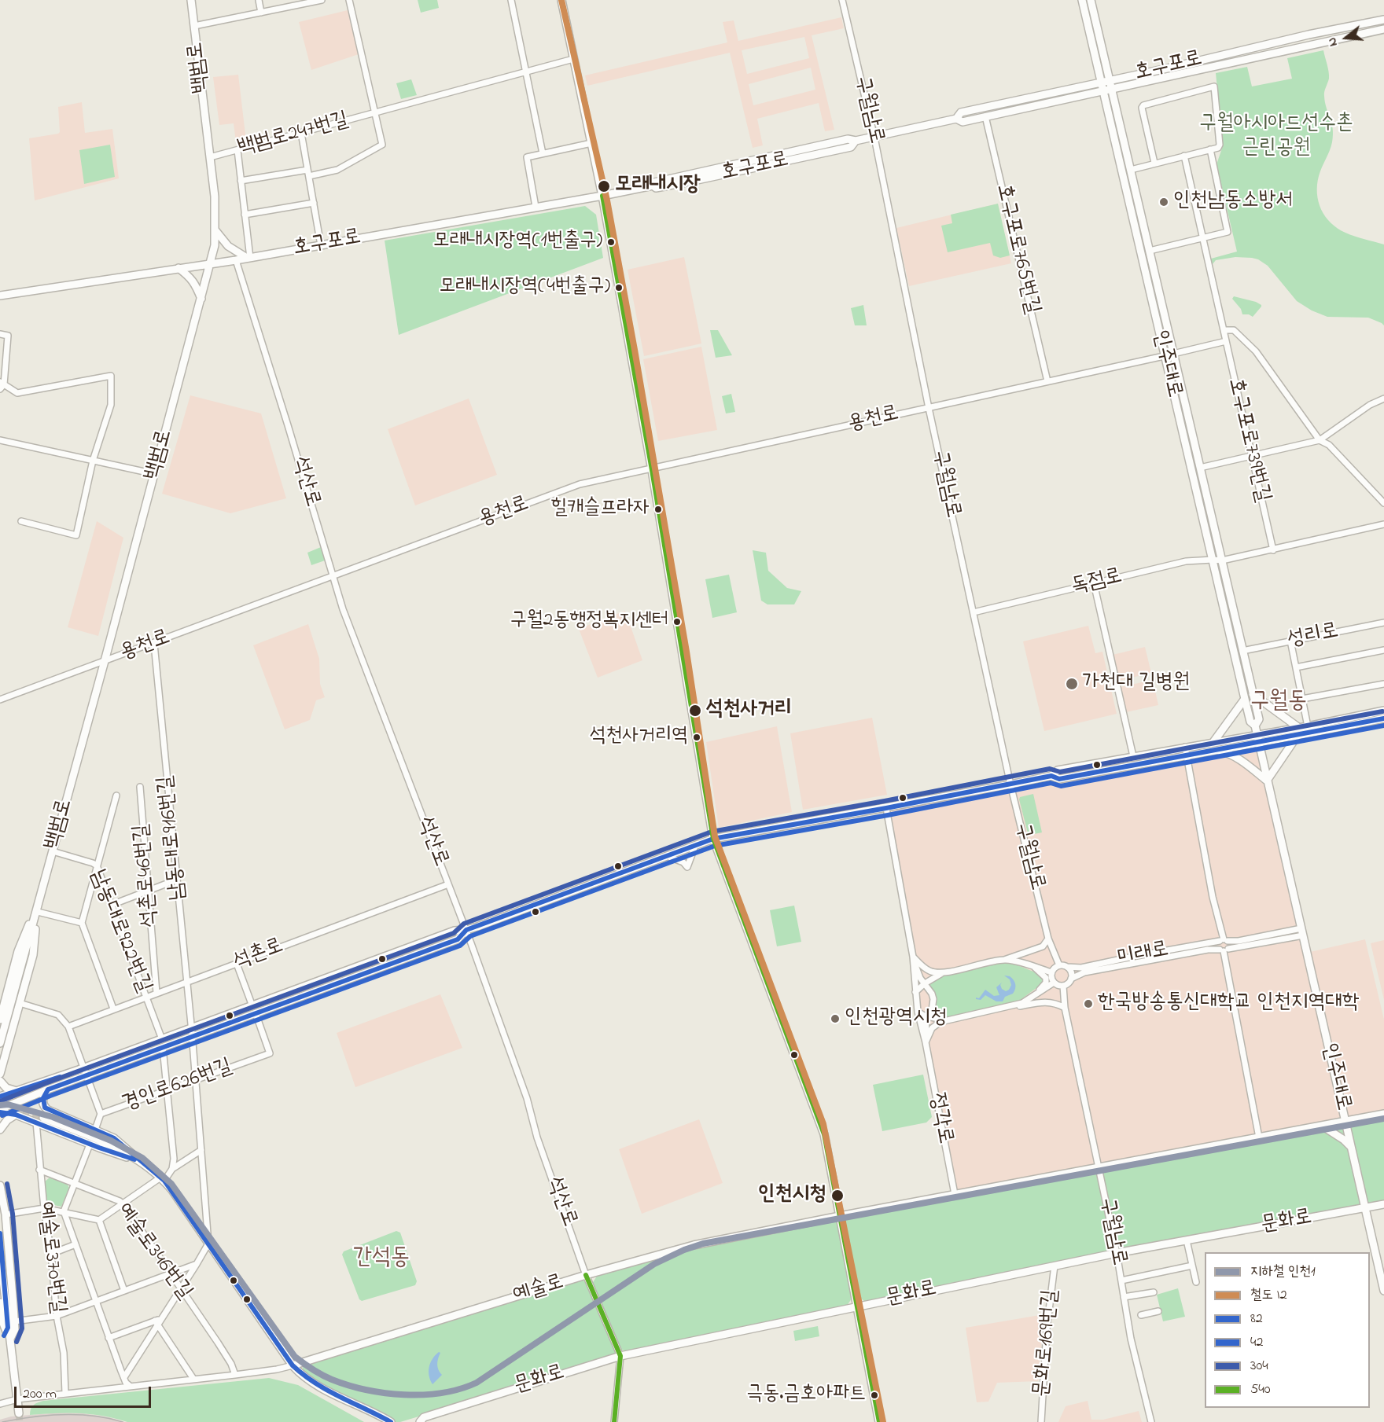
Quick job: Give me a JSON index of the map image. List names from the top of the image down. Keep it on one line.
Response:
{"streets":{"main road":["호구포로","백범로","인주대로","문화로","예술로"],"street":["구월남로","백범로247번길","호구포로765번길","용천로","호구포로739번길","석산로","독점로","성리로","남동대로916번길","석촌로46번길","남동대로922번길","석촌로","미래로","경인로626번길","정각로","예술로346번길","예술로370번길","문화로169번길"]},"crossings":[["호구포로","백범로"],["호구포로","구월남로"],["호구포로","호구포로765번길"],["호구포로","인주대로"],["호구포로","석산로"],["백범로","백범로247번길"],["백범로","용천로"],["백범로","남동대로922번길"],["구월남로","용천로"],["구월남로","독점로"],["구월남로","미래로"],["구월남로","문화로"],["구월남로","예술로"],["호구포로765번길","용천로"],["인주대로","용천로"],["인주대로","독점로"],["인주대로","성리로"],["인주대로","미래로"],["인주대로","문화로"],["인주대로","예술로"],["용천로","석산로"],["용천로","남동대로916번길"],["호구포로739번길","독점로"],["석산로","석촌로"],["석산로","문화로"],["석산로","예술로"],["남동대로916번길","석촌로"],["남동대로916번길","경인로626번길"],["석촌로46번길","석촌로"],["남동대로922번길","석촌로"],["정각로","예술로"],["문화로","문화로169번길"],["예술로346번길","예술로370번길"],["예술로346번길","예술로"],["예술로370번길","예술로"]],"districts":["구월동","간석동"],"parks":["구월아시아드선수촌 근린공원"],"places":["모래내시장","인천남동소방서","모래내시장역(1번출구)","모래내시장역(4번출구)","힐캐슬프라자","구월2동행정복지센터","가천대 길병원","석천사거리","석천사거리역","한국방송통신대학교 인천지역대학","인천광역시청","인천시청","극동.금호아파트"],"lines":["rail line I2","transit line 540","transit line 304","transit line 82","transit line 42","metro line 인천1"],"legend":["지하철 인천1","철도 I2","82","42","304","540"],"scale_bar":"200 m","north":"left"}
